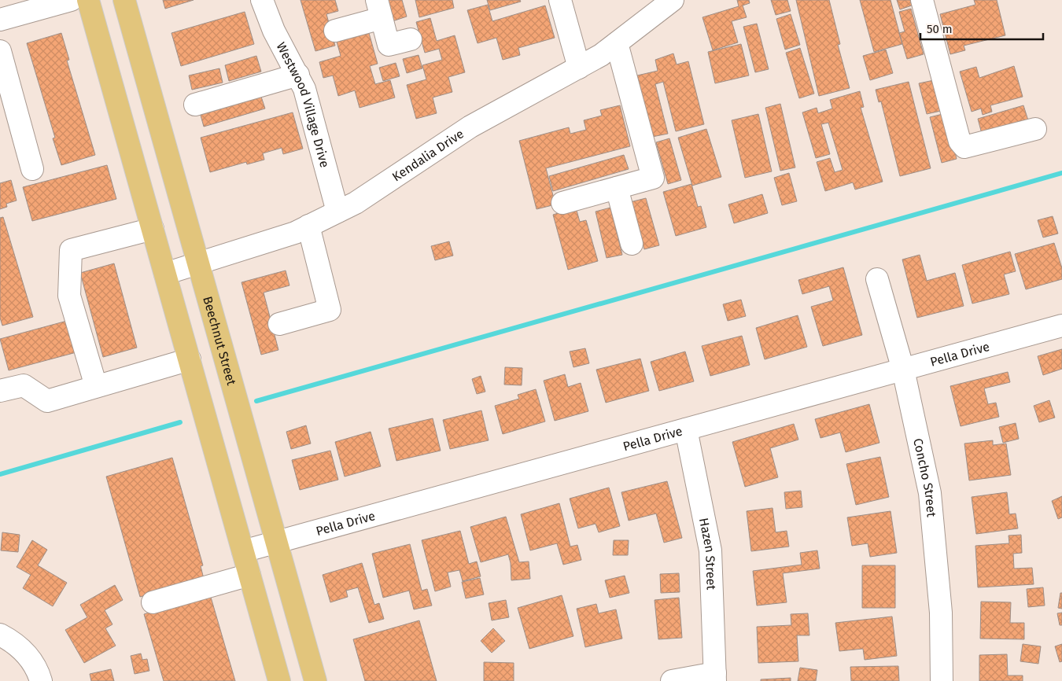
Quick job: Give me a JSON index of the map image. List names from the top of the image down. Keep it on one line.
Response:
{"streets":{"main road":["Beechnut Street"],"street":["Westwood Village Drive","Kendalia Drive","Pella Drive","Concho Street","Hazen Street"]},"crossings":[["Westwood Village Drive","Kendalia Drive"],["Kendalia Drive","Beechnut Street"],["Beechnut Street","Pella Drive"],["Pella Drive","Concho Street"],["Pella Drive","Hazen Street"]],"scale_bar":"50 m"}
